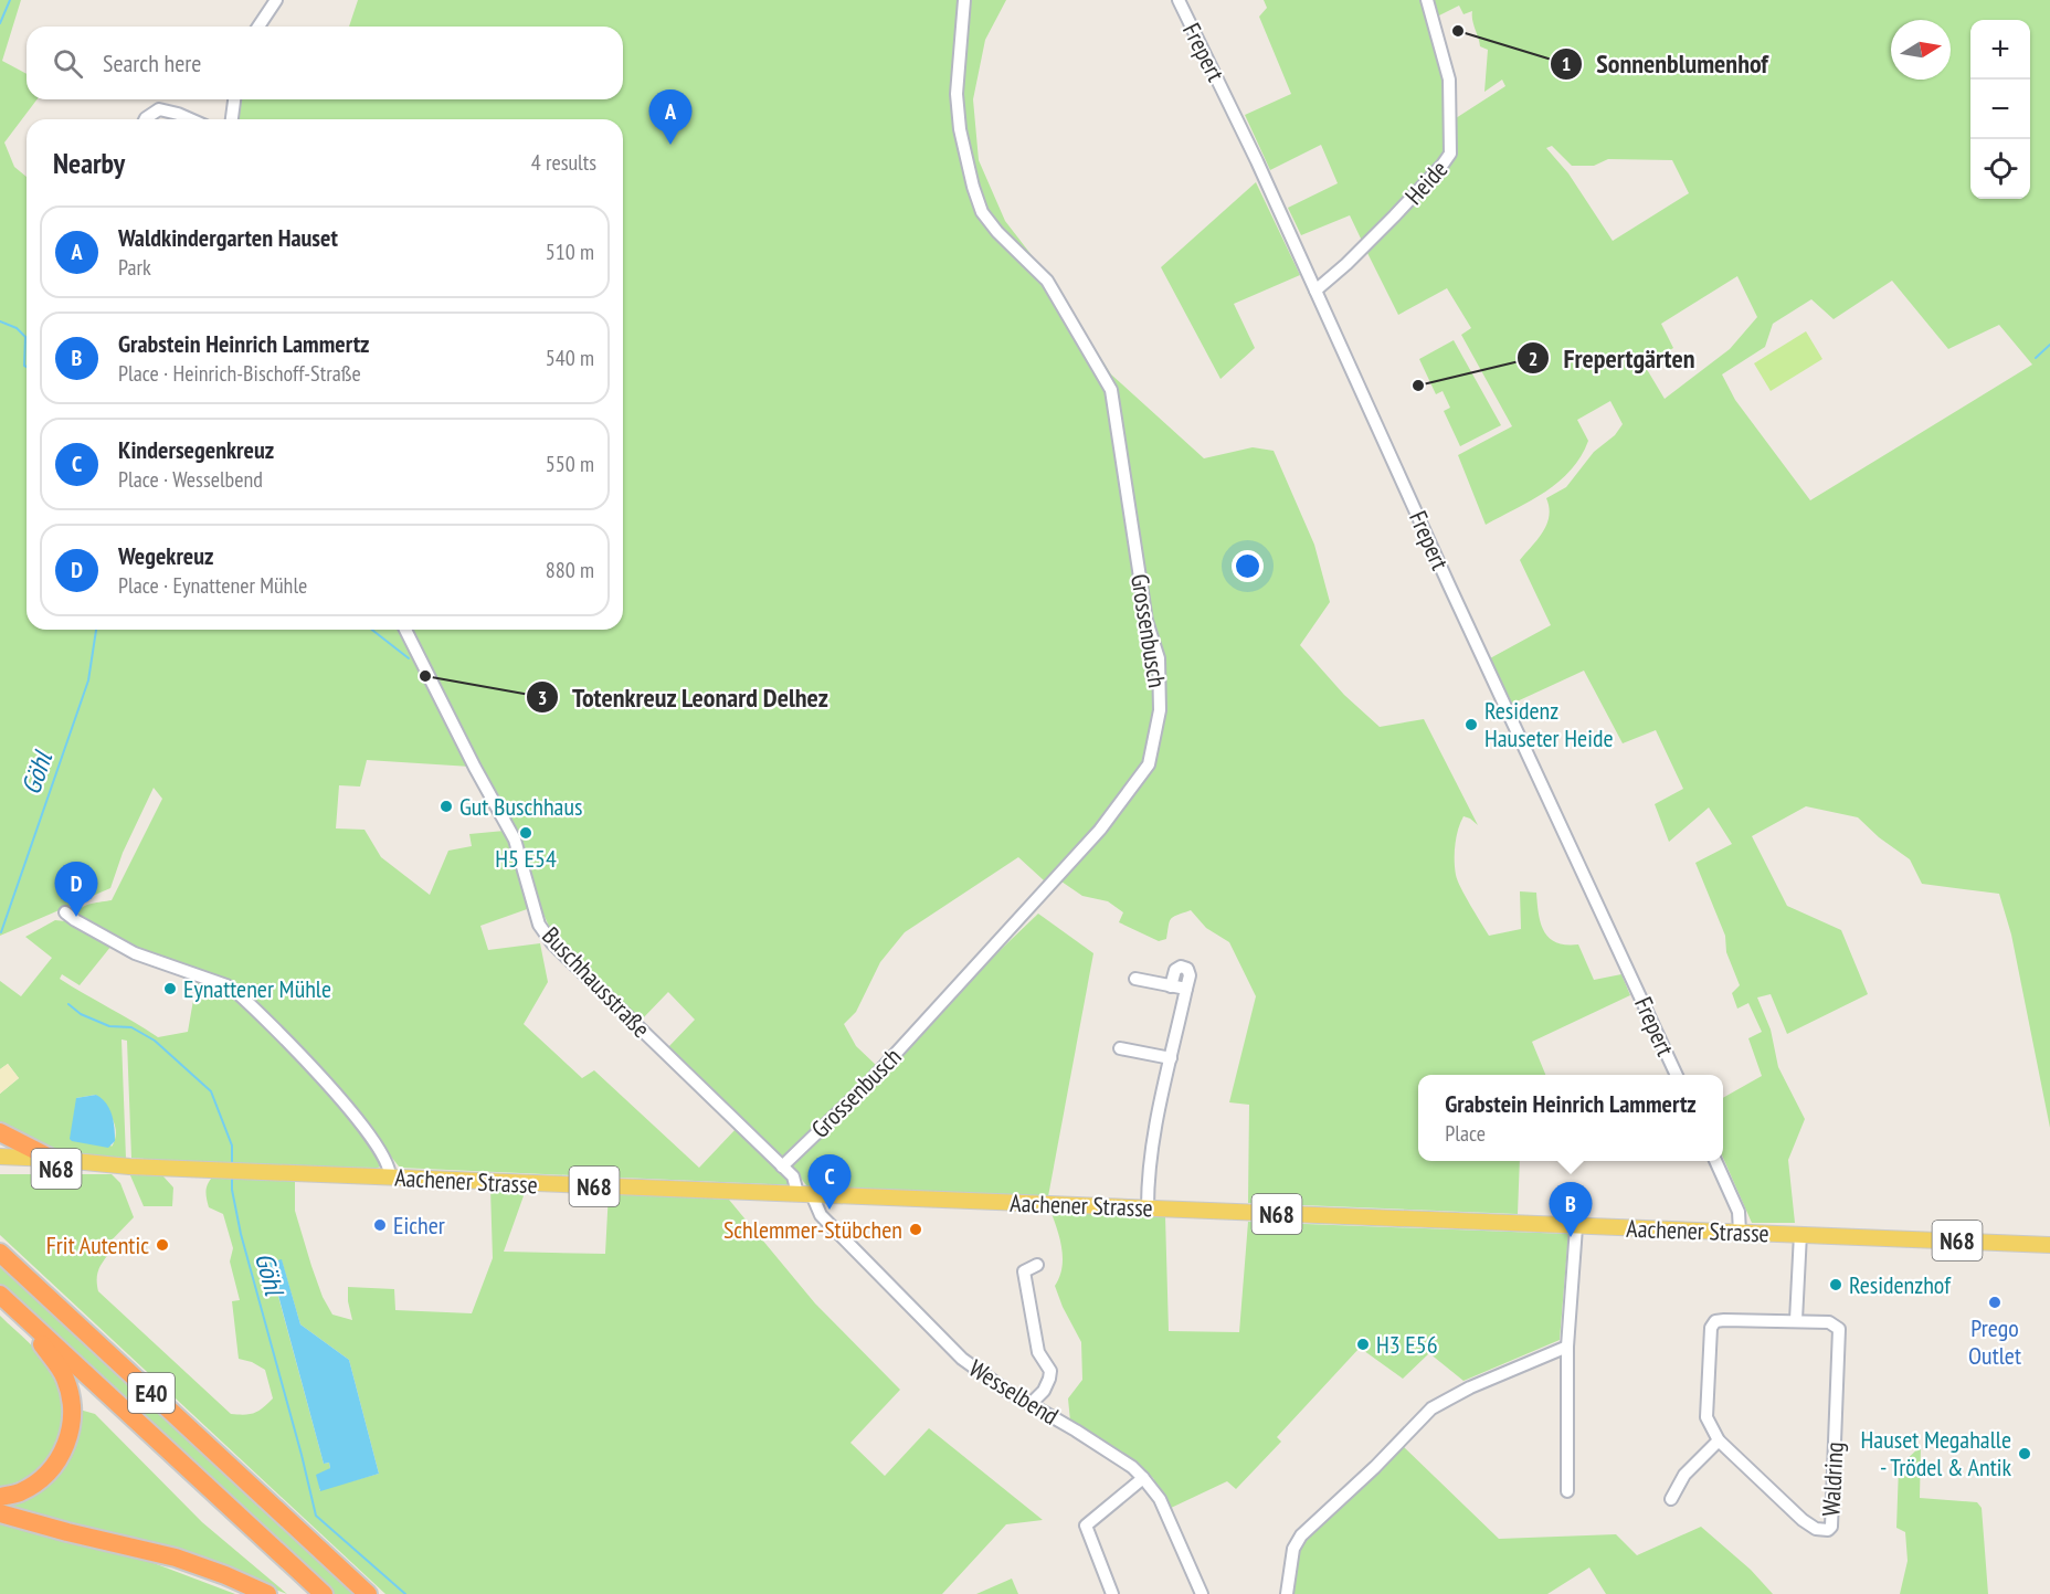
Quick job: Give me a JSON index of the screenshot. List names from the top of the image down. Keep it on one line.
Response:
{"streets":{"highway":["E40"],"main road":["N68","Aachener Strasse"],"street":["Frepert","Heide","Grossenbusch","Buschhausstraße","Wesselbend","Waldring"]},"crossings":[["Frepert","Heide"],["Grossenbusch","Buschhausstraße"],["Buschhausstraße","Aachener Strasse"],["Aachener Strasse","Wesselbend"]],"water":["Göhl"],"places":["Sonnenblumenhof","Frepertgärten","Totenkreuz Leonard Delhez","Residenz Hauseter Heide","Gut Buschhaus","H5 E54","Eynattener Mühle","Eicher","Schlemmer-Stübchen","Frit Autentic","Residenzhof","Prego Outlet","H3 E56","Hauset Megahalle - Trödel & Antik"],"north":"right","page":{"map_buttons":["+","−"],"search":"Search here","pins":["A","D","C","B"],"heading":["Nearby","4 results"],"list":[{"mark":"A","name":"Waldkindergarten Hauset","note":"Park","value":"510 m"},{"mark":"B","name":"Grabstein Heinrich Lammertz","note":"Place · Heinrich-Bischoff-Straße","value":"540 m"},{"mark":"C","name":"Kindersegenkreuz","note":"Place · Wesselbend","value":"550 m"},{"mark":"D","name":"Wegekreuz","note":"Place · Eynattener Mühle","value":"880 m"}],"popup":["Grabstein Heinrich Lammertz","Place"]}}
